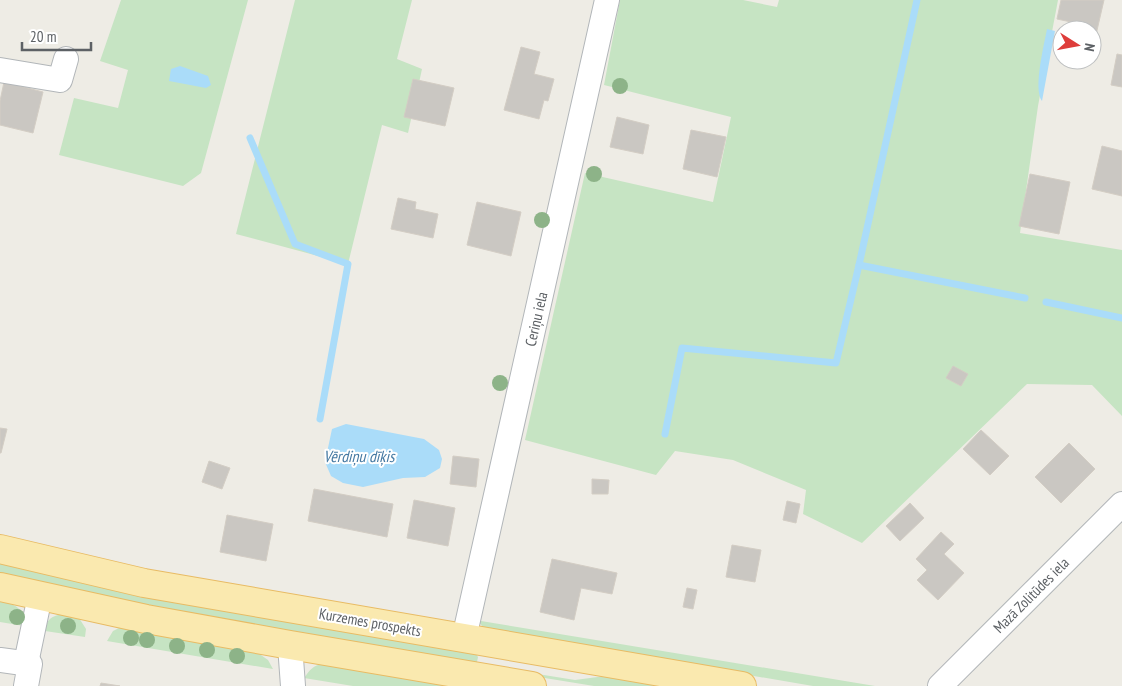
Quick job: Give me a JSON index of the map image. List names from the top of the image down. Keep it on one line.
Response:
{"streets":{"main road":["Kurzemes prospekts"],"street":["Ceriņu iela","Mazā Zolitūdes iela"]},"crossings":[["Ceriņu iela","Kurzemes prospekts"]],"water":["Vērdiņu dīķis"],"scale_bar":"20 m","north":"right"}
